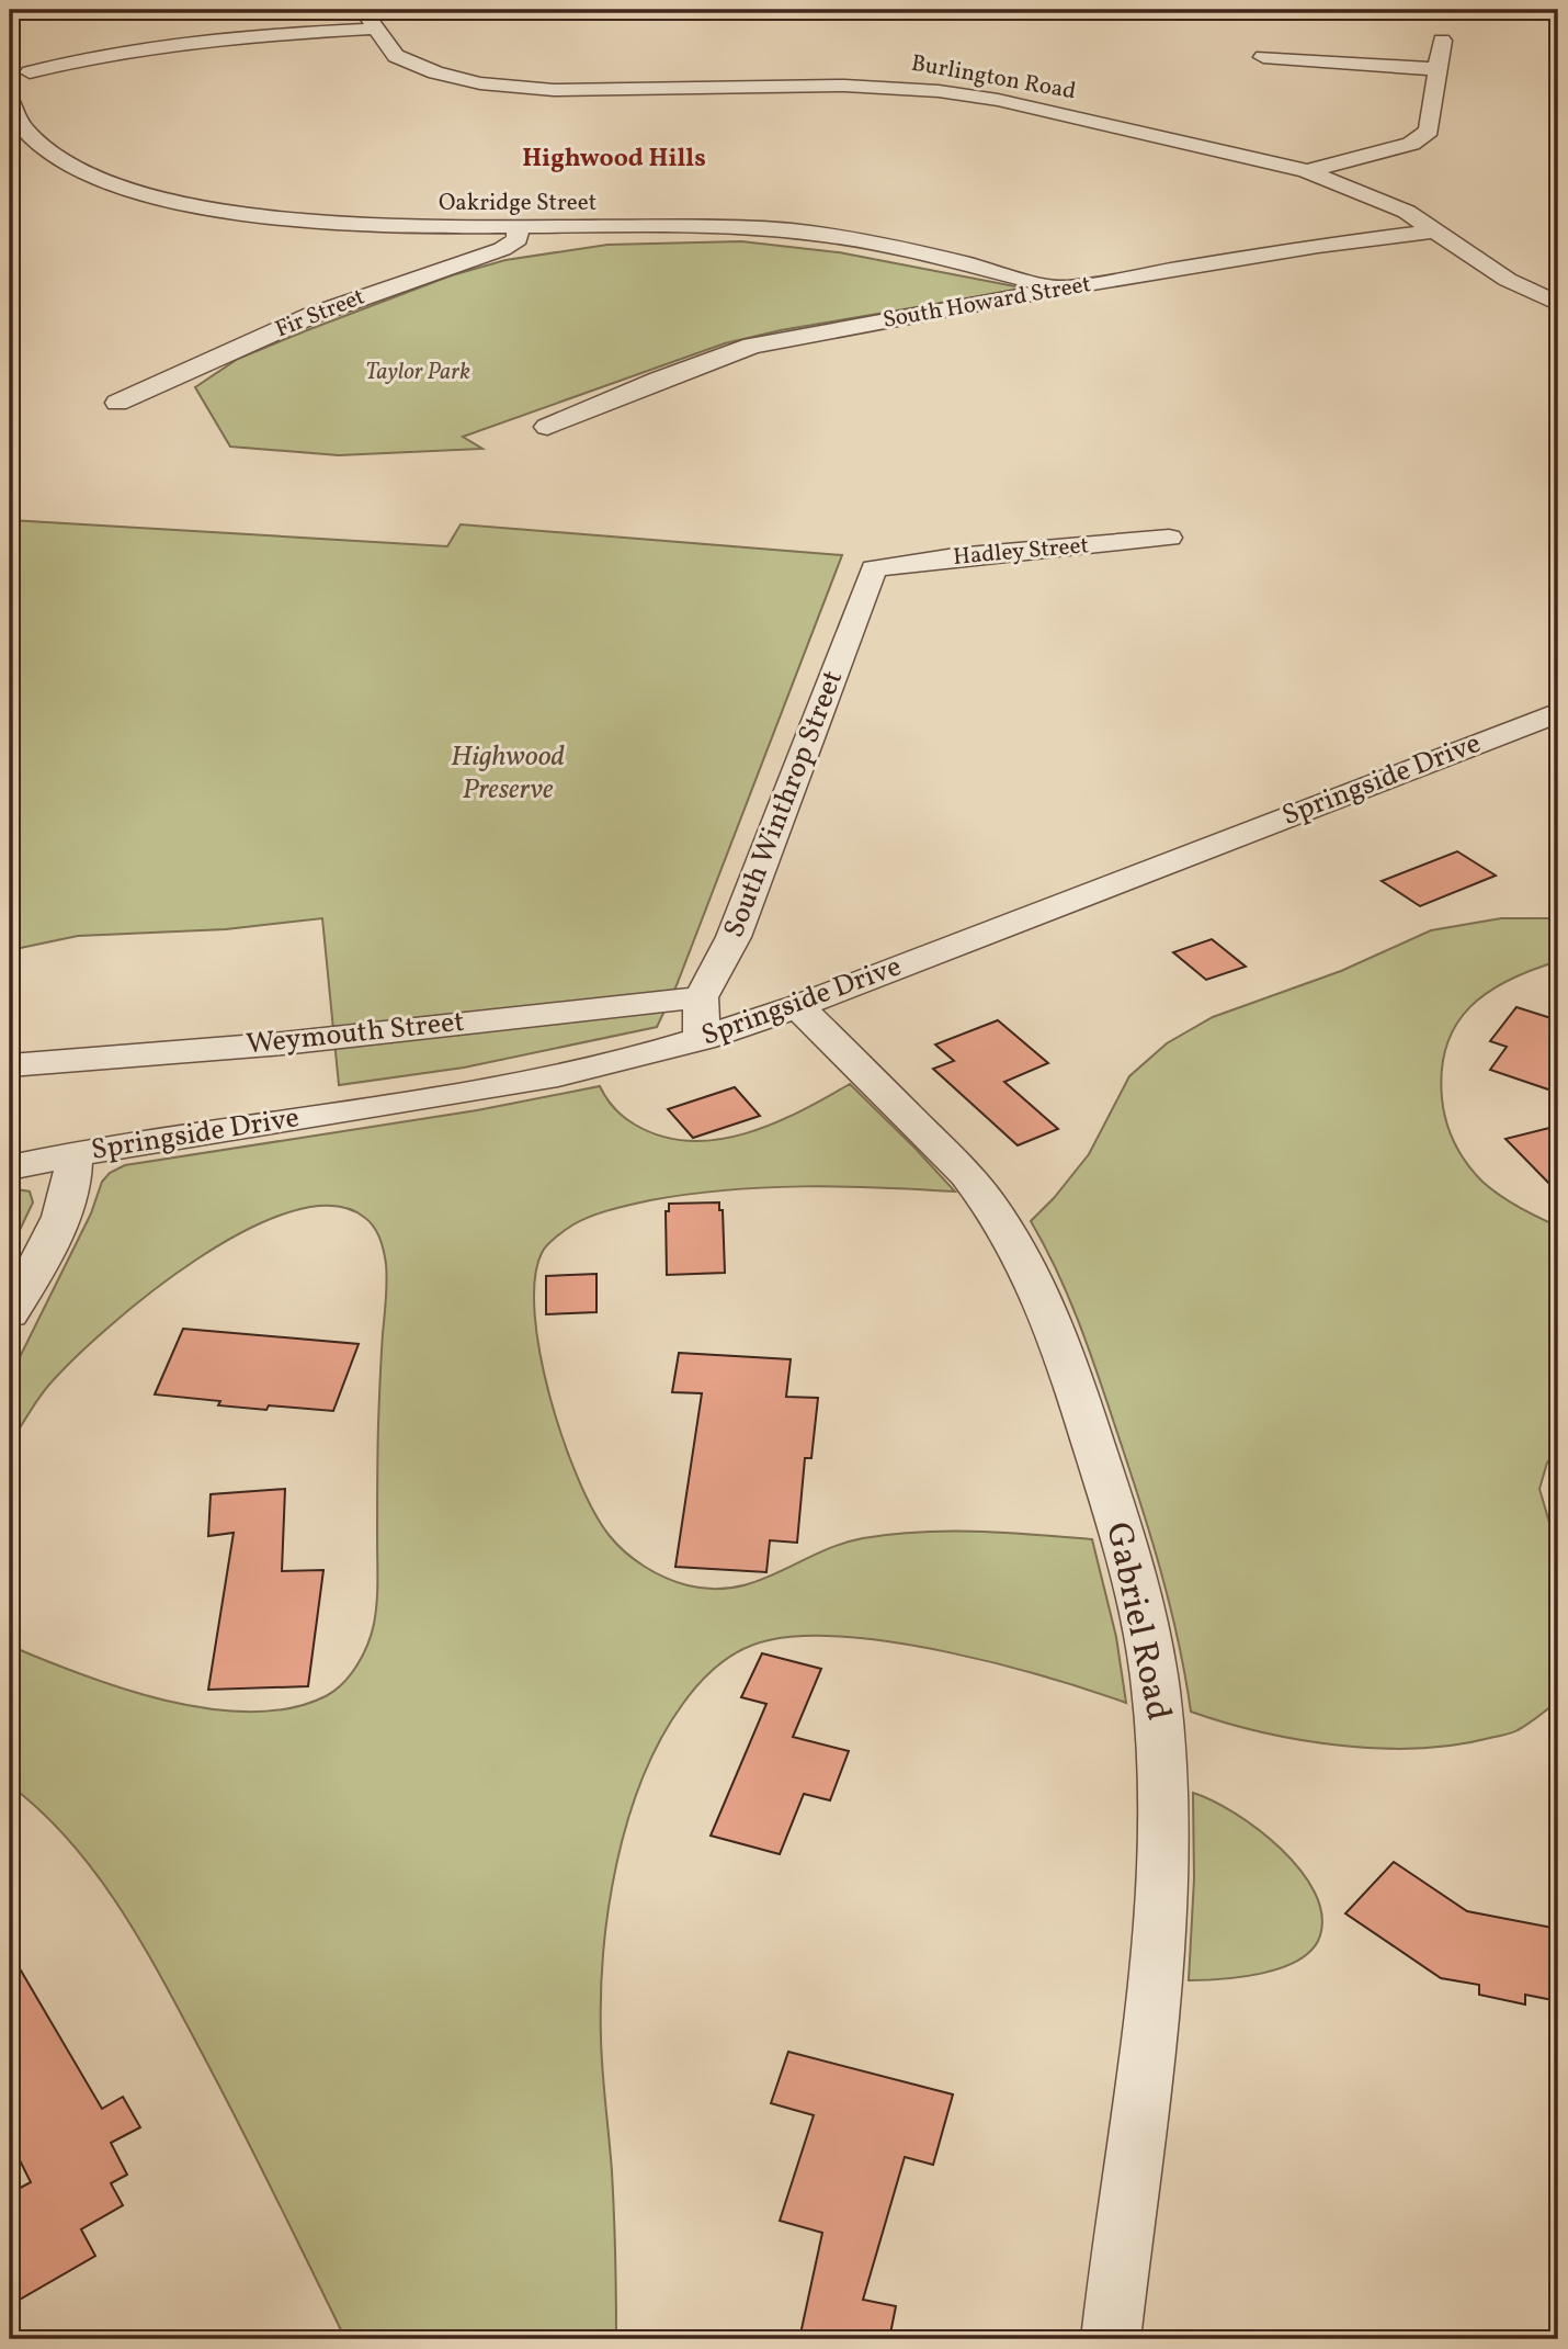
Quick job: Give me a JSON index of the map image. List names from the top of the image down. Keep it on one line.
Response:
{"streets":{"street":["Burlington Road","Oakridge Street","South Howard Street","Fir Street","Hadley Street","Springside Drive","South Winthrop Street","Weymouth Street","Gabriel Road"]},"crossings":[["Burlington Road","South Howard Street"],["Oakridge Street","South Howard Street"],["Oakridge Street","Fir Street"],["Hadley Street","South Winthrop Street"],["Springside Drive","South Winthrop Street"],["Springside Drive","Gabriel Road"],["South Winthrop Street","Weymouth Street"]],"districts":["Highwood Hills"],"parks":["Taylor Park","Highwood Preserve"]}
